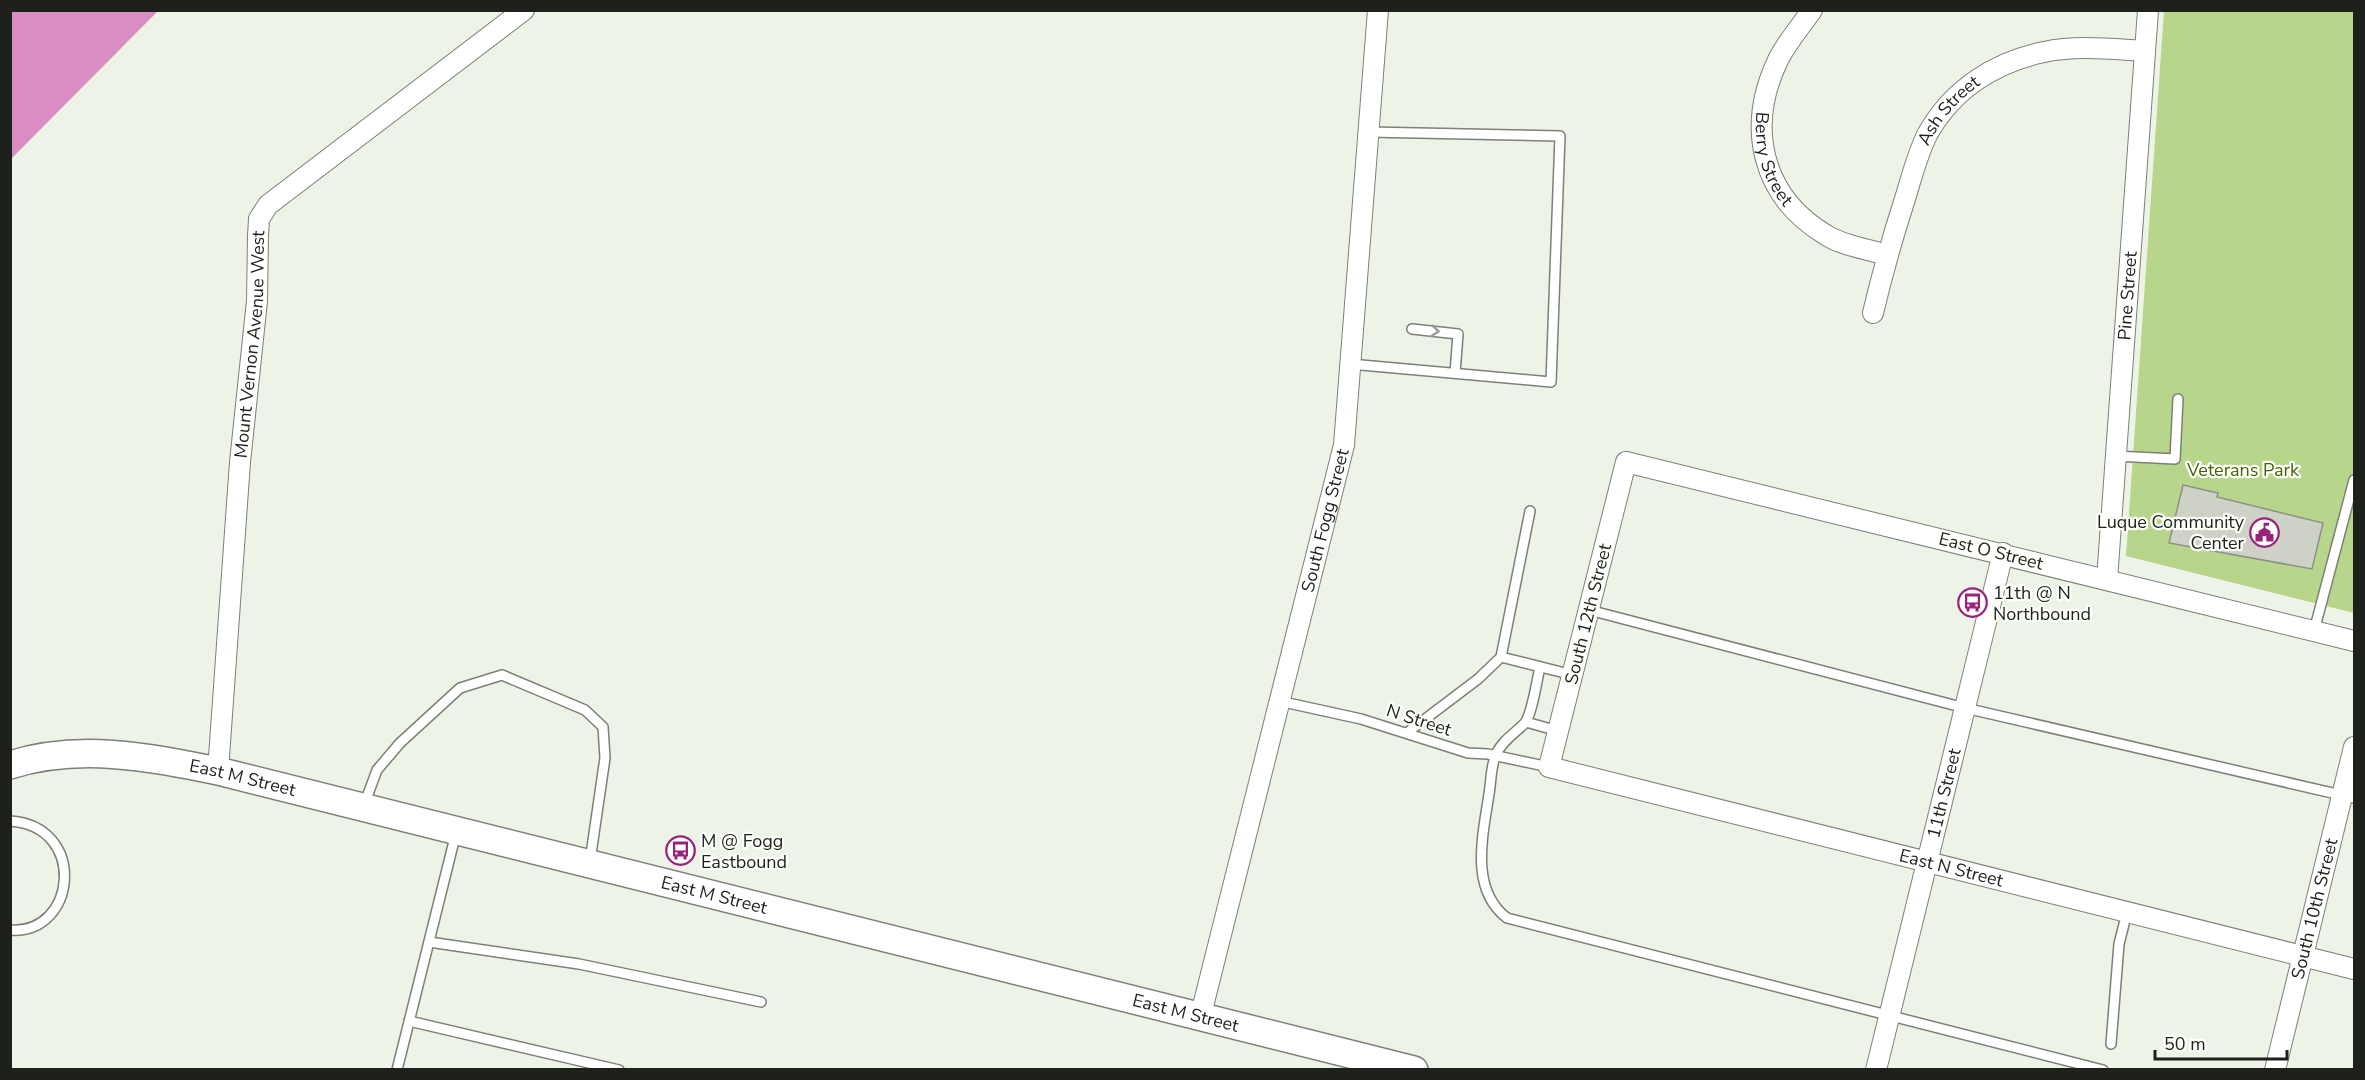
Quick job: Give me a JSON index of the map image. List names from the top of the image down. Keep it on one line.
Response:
{"streets":{"street":["Ash Street","Berry Street","Pine Street","Mount Vernon Avenue West","South Fogg Street","East O Street","South 12th Street","East M Street","11th Street","East N Street","South 10th Street"],"lane":["N Street"]},"crossings":[["Ash Street","Berry Street"],["Ash Street","Pine Street"],["Pine Street","East O Street"],["Mount Vernon Avenue West","East M Street"],["South Fogg Street","N Street"],["South Fogg Street","East M Street"],["East O Street","South 12th Street"],["East O Street","11th Street"],["South 12th Street","N Street"],["South 12th Street","East N Street"],["N Street","East N Street"],["11th Street","East N Street"],["East N Street","South 10th Street"]],"parks":["Veterans Park"],"places":{"public building":["Luque Community Center"],"bus stop":["11th @ N Northbound","M @ Fogg Eastbound"]},"scale_bar":"50 m"}
